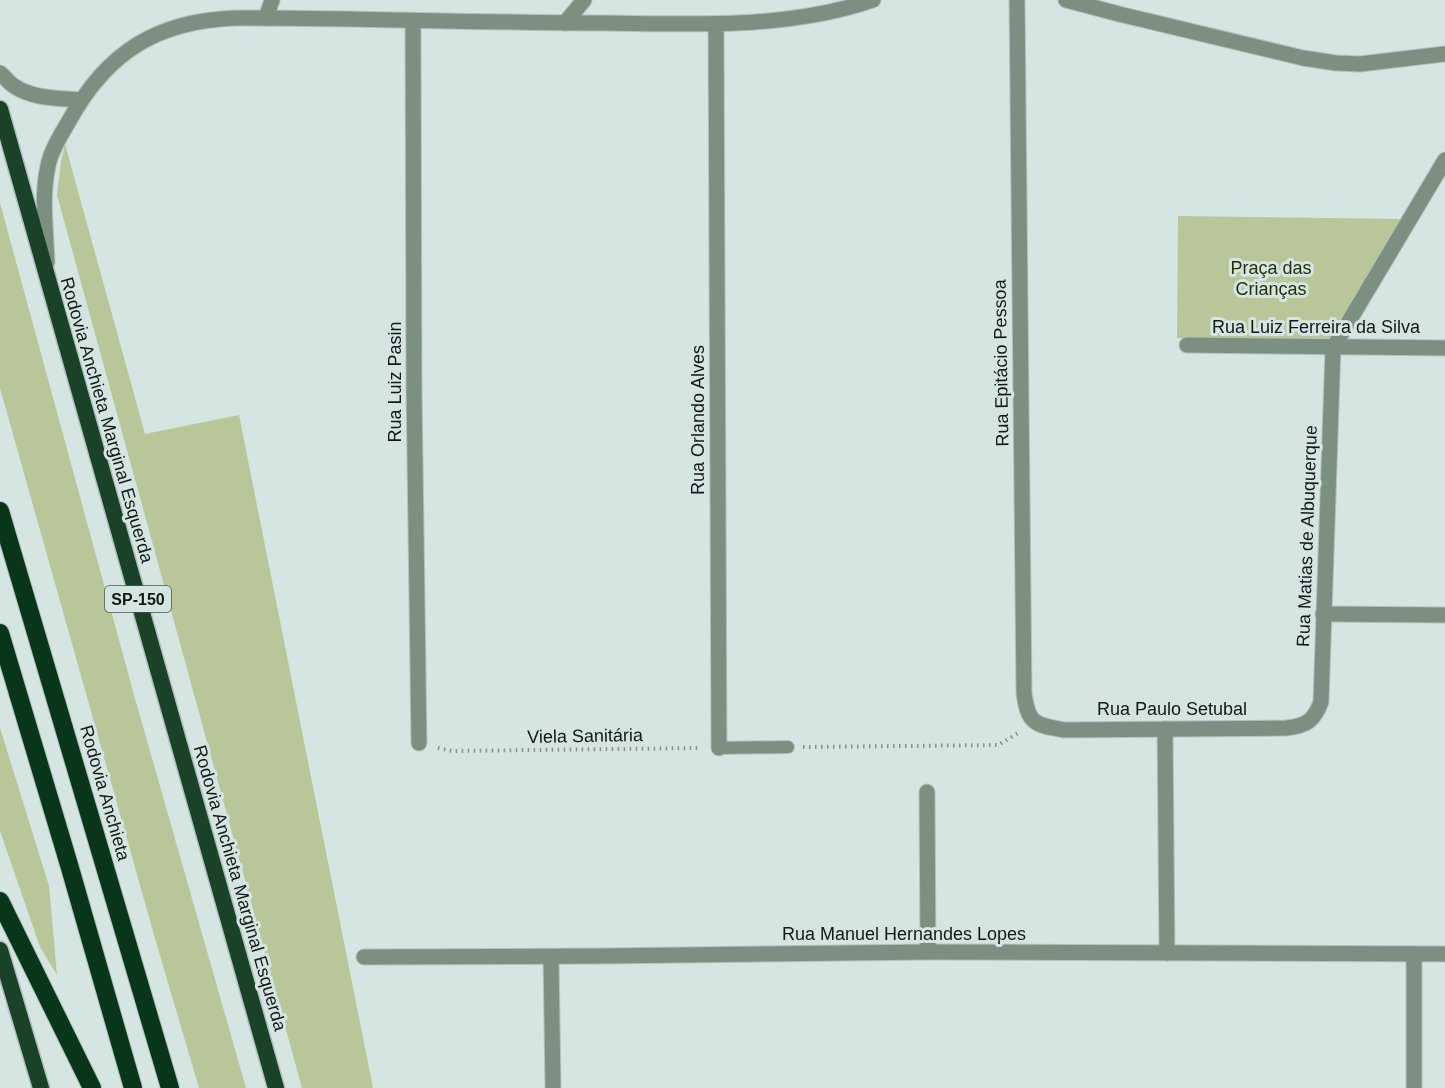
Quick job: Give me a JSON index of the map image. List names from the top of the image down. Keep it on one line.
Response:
{"streets":{"highway":["Rodovia Anchieta Marginal Esquerda","SP-150","Rodovia Anchieta"],"street":["Rua Luiz Ferreira da Silva","Rua Epitácio Pessoa","Rua Luiz Pasin","Rua Orlando Alves","Rua Matias de Albuquerque","Rua Paulo Setubal","Rua Manuel Hernandes Lopes"],"path":["Viela Sanitária"]},"crossings":[["Rua Luiz Ferreira da Silva","Rua Matias de Albuquerque"],["Rua Epitácio Pessoa","Rua Paulo Setubal"],["Rua Orlando Alves","Viela Sanitária"],["Rua Matias de Albuquerque","Rua Paulo Setubal"]],"parks":["Praça das Crianças"]}
